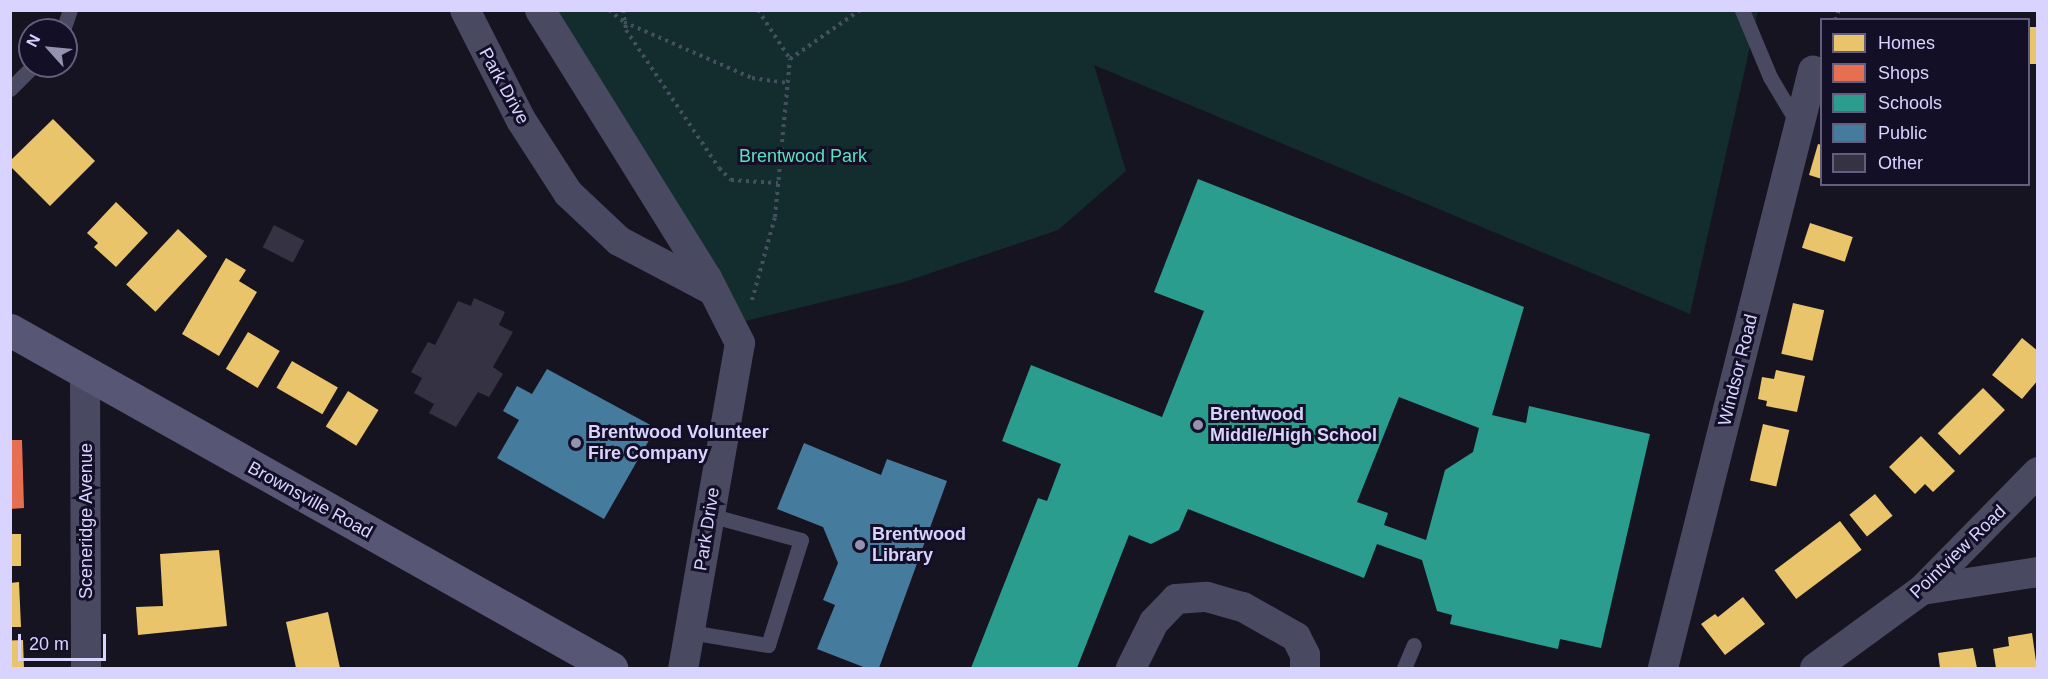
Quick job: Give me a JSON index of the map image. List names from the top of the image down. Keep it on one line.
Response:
{"streets":{"main road":["Brownsville Road"],"street":["Park Drive","Windsor Road","Sceneridge Avenue","Pointview Road"]},"crossings":[["Brownsville Road","Sceneridge Avenue"]],"parks":["Brentwood Park"],"places":["Brentwood Middle/High School","Brentwood Volunteer Fire Company","Brentwood Library"],"legend":["Homes","Shops","Schools","Public","Other"],"scale_bar":"20 m","north":"top left"}
